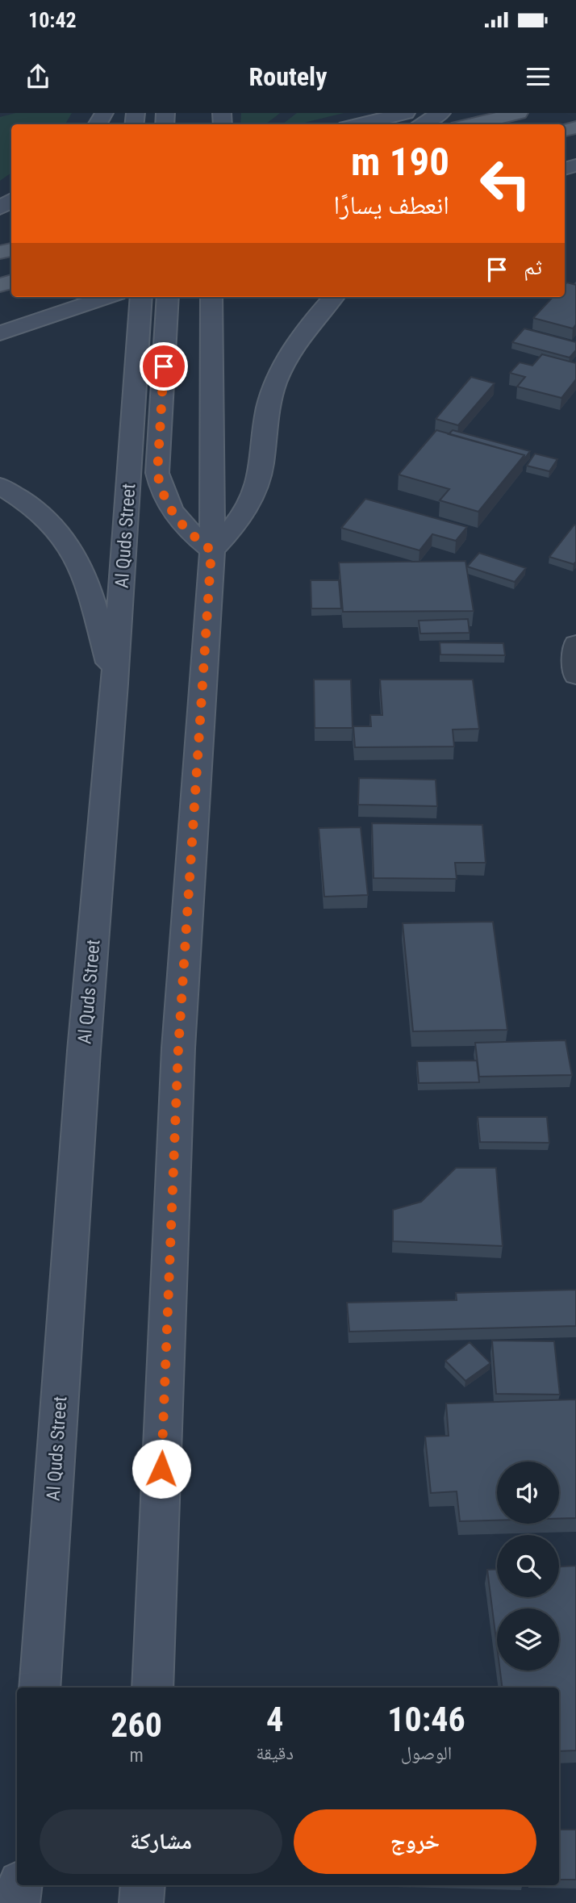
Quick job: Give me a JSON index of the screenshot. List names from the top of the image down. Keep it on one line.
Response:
{"streets":{"main road":["Al Quds Street"]},"page":{"status":"10:42","header":"Routely","turn":["190 m","انعطف يسارًا"],"then":"ثم","eta":["10:46","الوصول","4","دقيقة","260","m"],"buttons":["خروج","مشاركة"]}}
